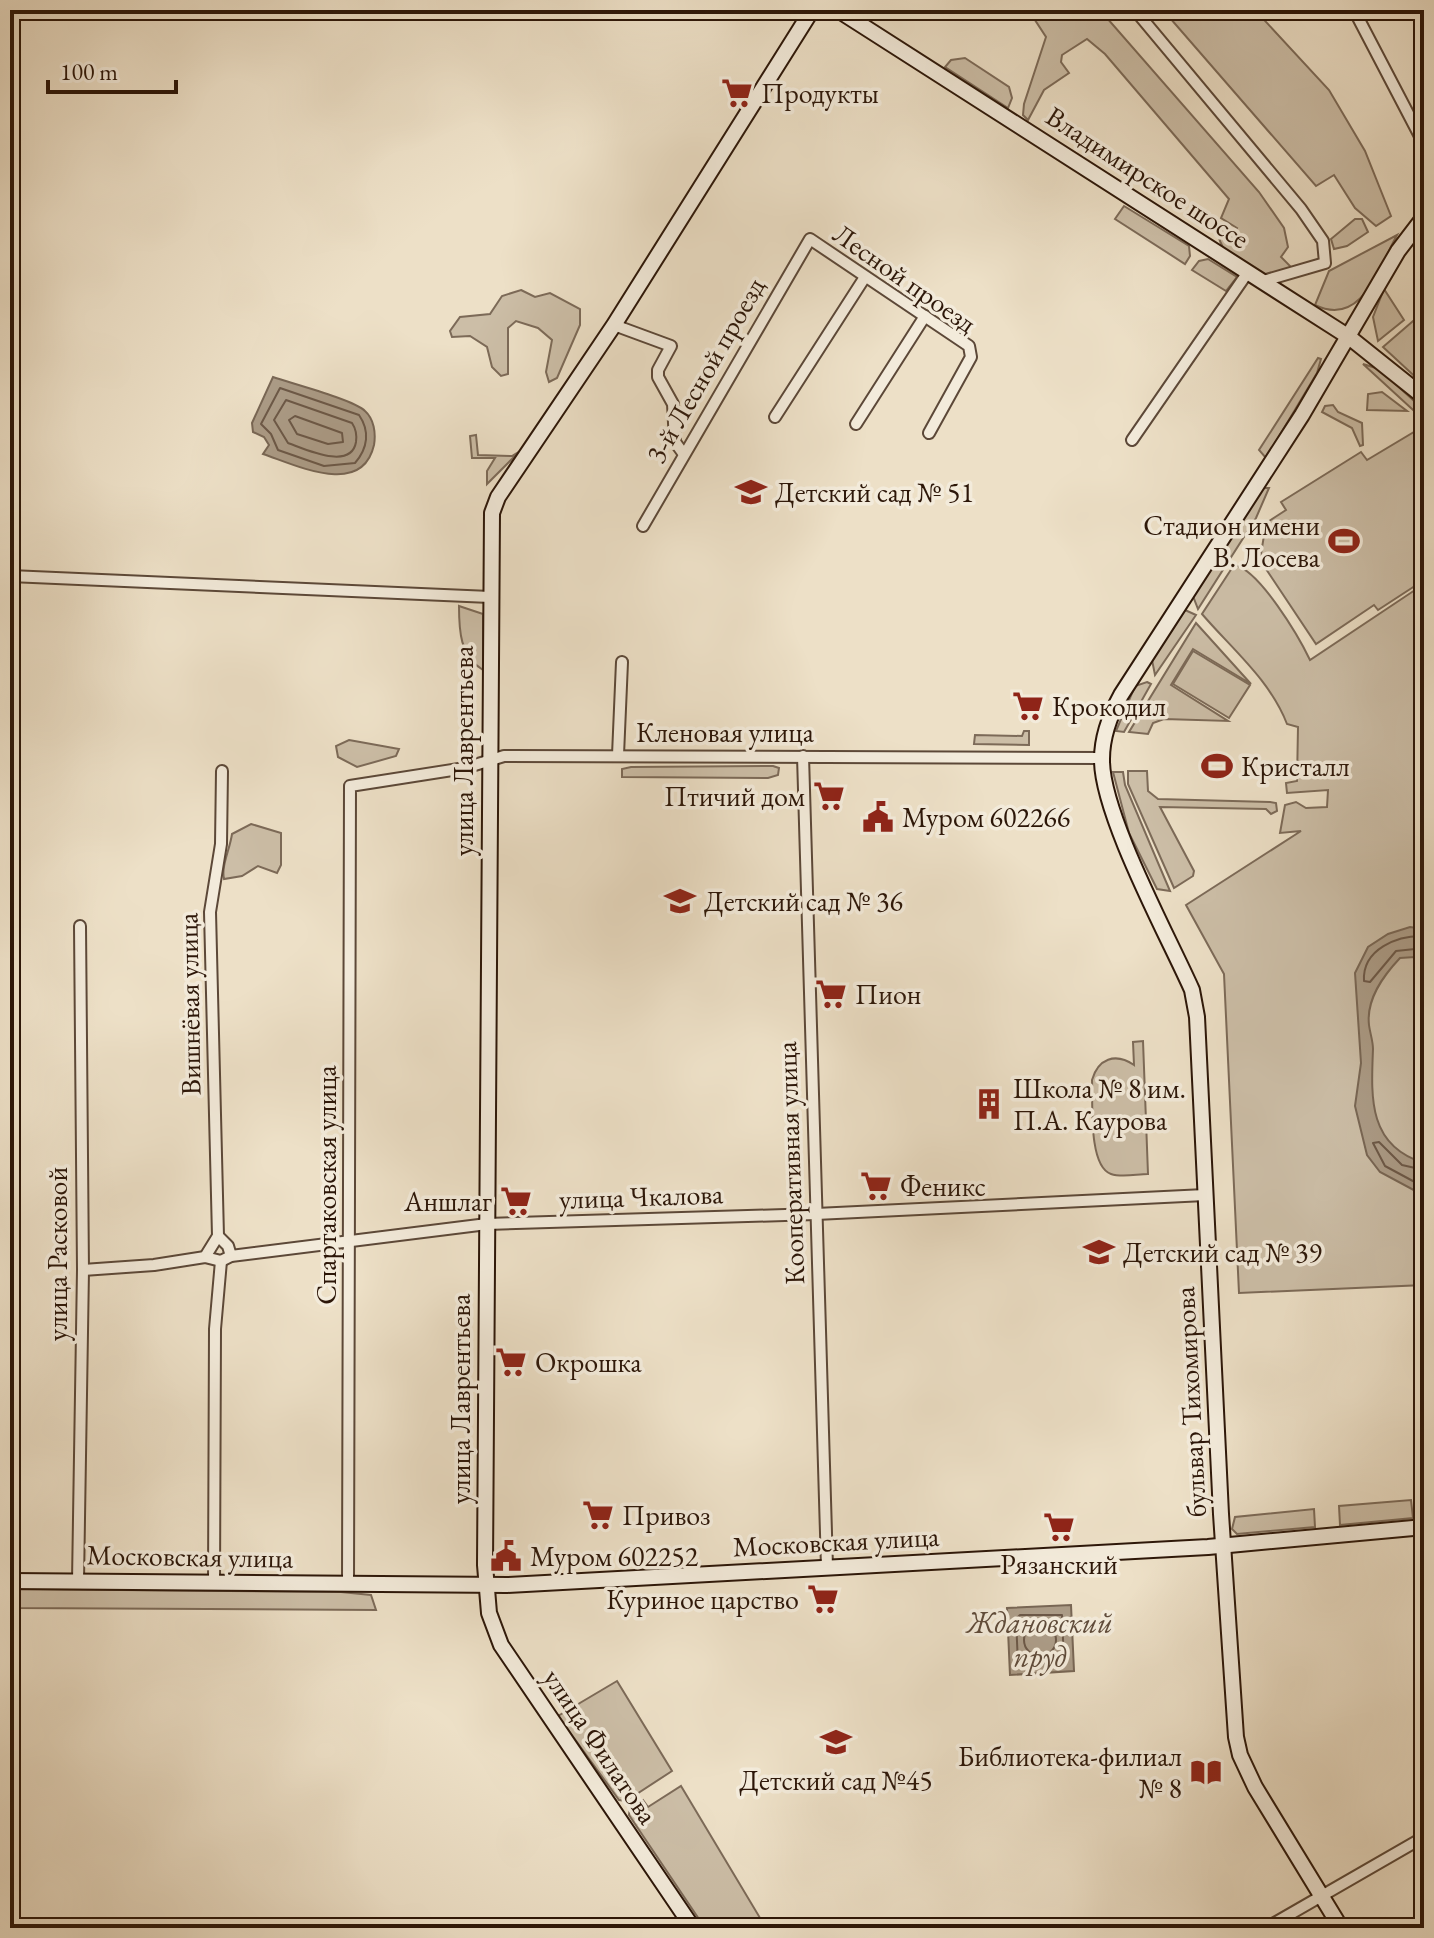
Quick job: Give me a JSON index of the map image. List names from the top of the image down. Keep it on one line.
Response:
{"streets":{"street":["Владимирское шоссе","Лесной проезд","3-й Лесной проезд","Кленовая улица","улица Лаврентьева","Вишнёвая улица","Кооперативная улица","Спартаковская улица","улица Чкалова","улица Расковой","бульвар Тихомирова","Московская улица","улица Филатова"]},"crossings":[["Владимирское шоссе","бульвар Тихомирова"],["Лесной проезд","3-й Лесной проезд"],["Кленовая улица","улица Лаврентьева"],["Кленовая улица","Кооперативная улица"],["Кленовая улица","Спартаковская улица"],["Кленовая улица","бульвар Тихомирова"],["улица Лаврентьева","улица Чкалова"],["улица Лаврентьева","Московская улица"],["улица Лаврентьева","улица Филатова"],["Кооперативная улица","улица Чкалова"],["Кооперативная улица","Московская улица"],["Спартаковская улица","улица Чкалова"],["Спартаковская улица","Московская улица"],["улица Чкалова","улица Расковой"],["улица Чкалова","бульвар Тихомирова"],["улица Расковой","Московская улица"],["бульвар Тихомирова","Московская улица"],["Московская улица","улица Филатова"]],"water":["Ждановский пруд"],"places":{"supermarket":["Продукты","Крокодил","Птичий дом","Пион","Феникс","Аншлаг","Окрошка","Привоз","Рязанский","Куриное царство"],"school or university":["Детский сад № 51","Детский сад № 36","Детский сад № 39","Детский сад №45"],"sports":["Стадион имени В. Лосева","Кристалл"],"public building":["Муром 602266","Муром 602252"],"building":["Школа № 8 им. П.А. Каурова"],"library":["Библиотека-филиал № 8"]},"scale_bar":"100 m"}
